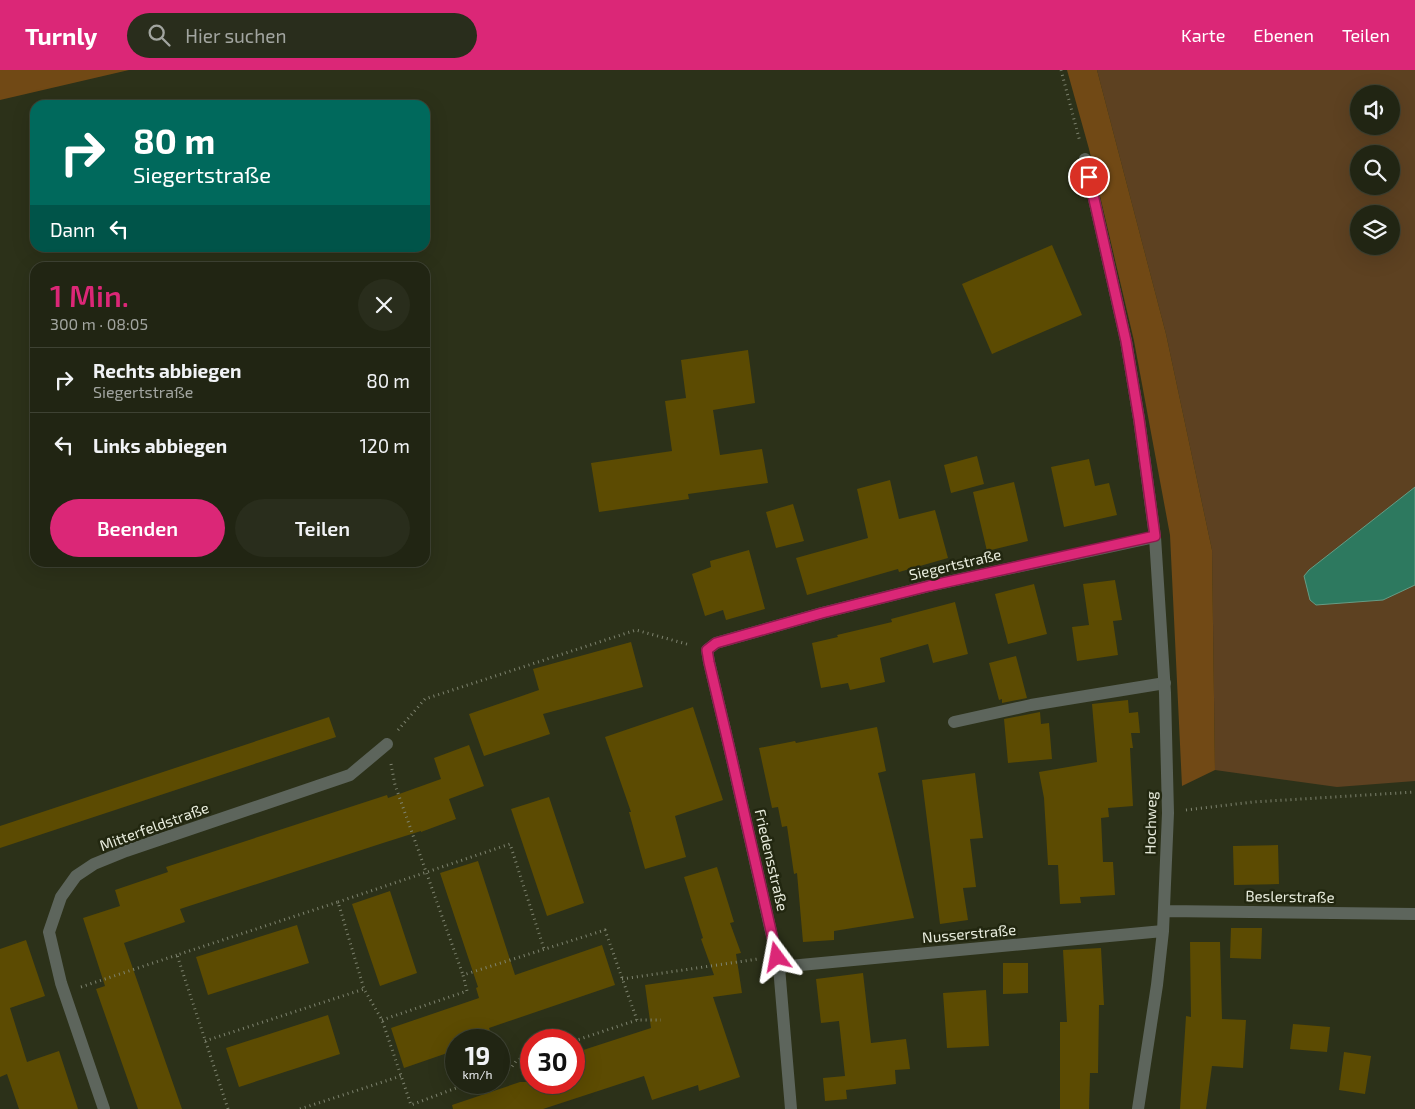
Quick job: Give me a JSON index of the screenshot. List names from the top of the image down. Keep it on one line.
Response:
{"streets":{"street":["Siegertstraße","Hochweg","Mitterfeldstraße","Friedensstraße","Beslerstraße","Nusserstraße"]},"crossings":[["Siegertstraße","Hochweg"],["Siegertstraße","Friedensstraße"],["Hochweg","Beslerstraße"],["Hochweg","Nusserstraße"],["Friedensstraße","Nusserstraße"]],"page":{"header":"Turnly","search":"Hier suchen","nav":["Karte","Ebenen","Teilen"],"turn":["80 m","Siegertstraße"],"then":"Dann","heading":["1 Min.","300 m · 08:05"],"list":[{"name":"Rechts abbiegen","note":"Siegertstraße","value":"80 m"},{"name":"Links abbiegen","value":"120 m"}],"buttons":["Beenden","Teilen"],"speed":"19 km/h","limit":"30"}}
